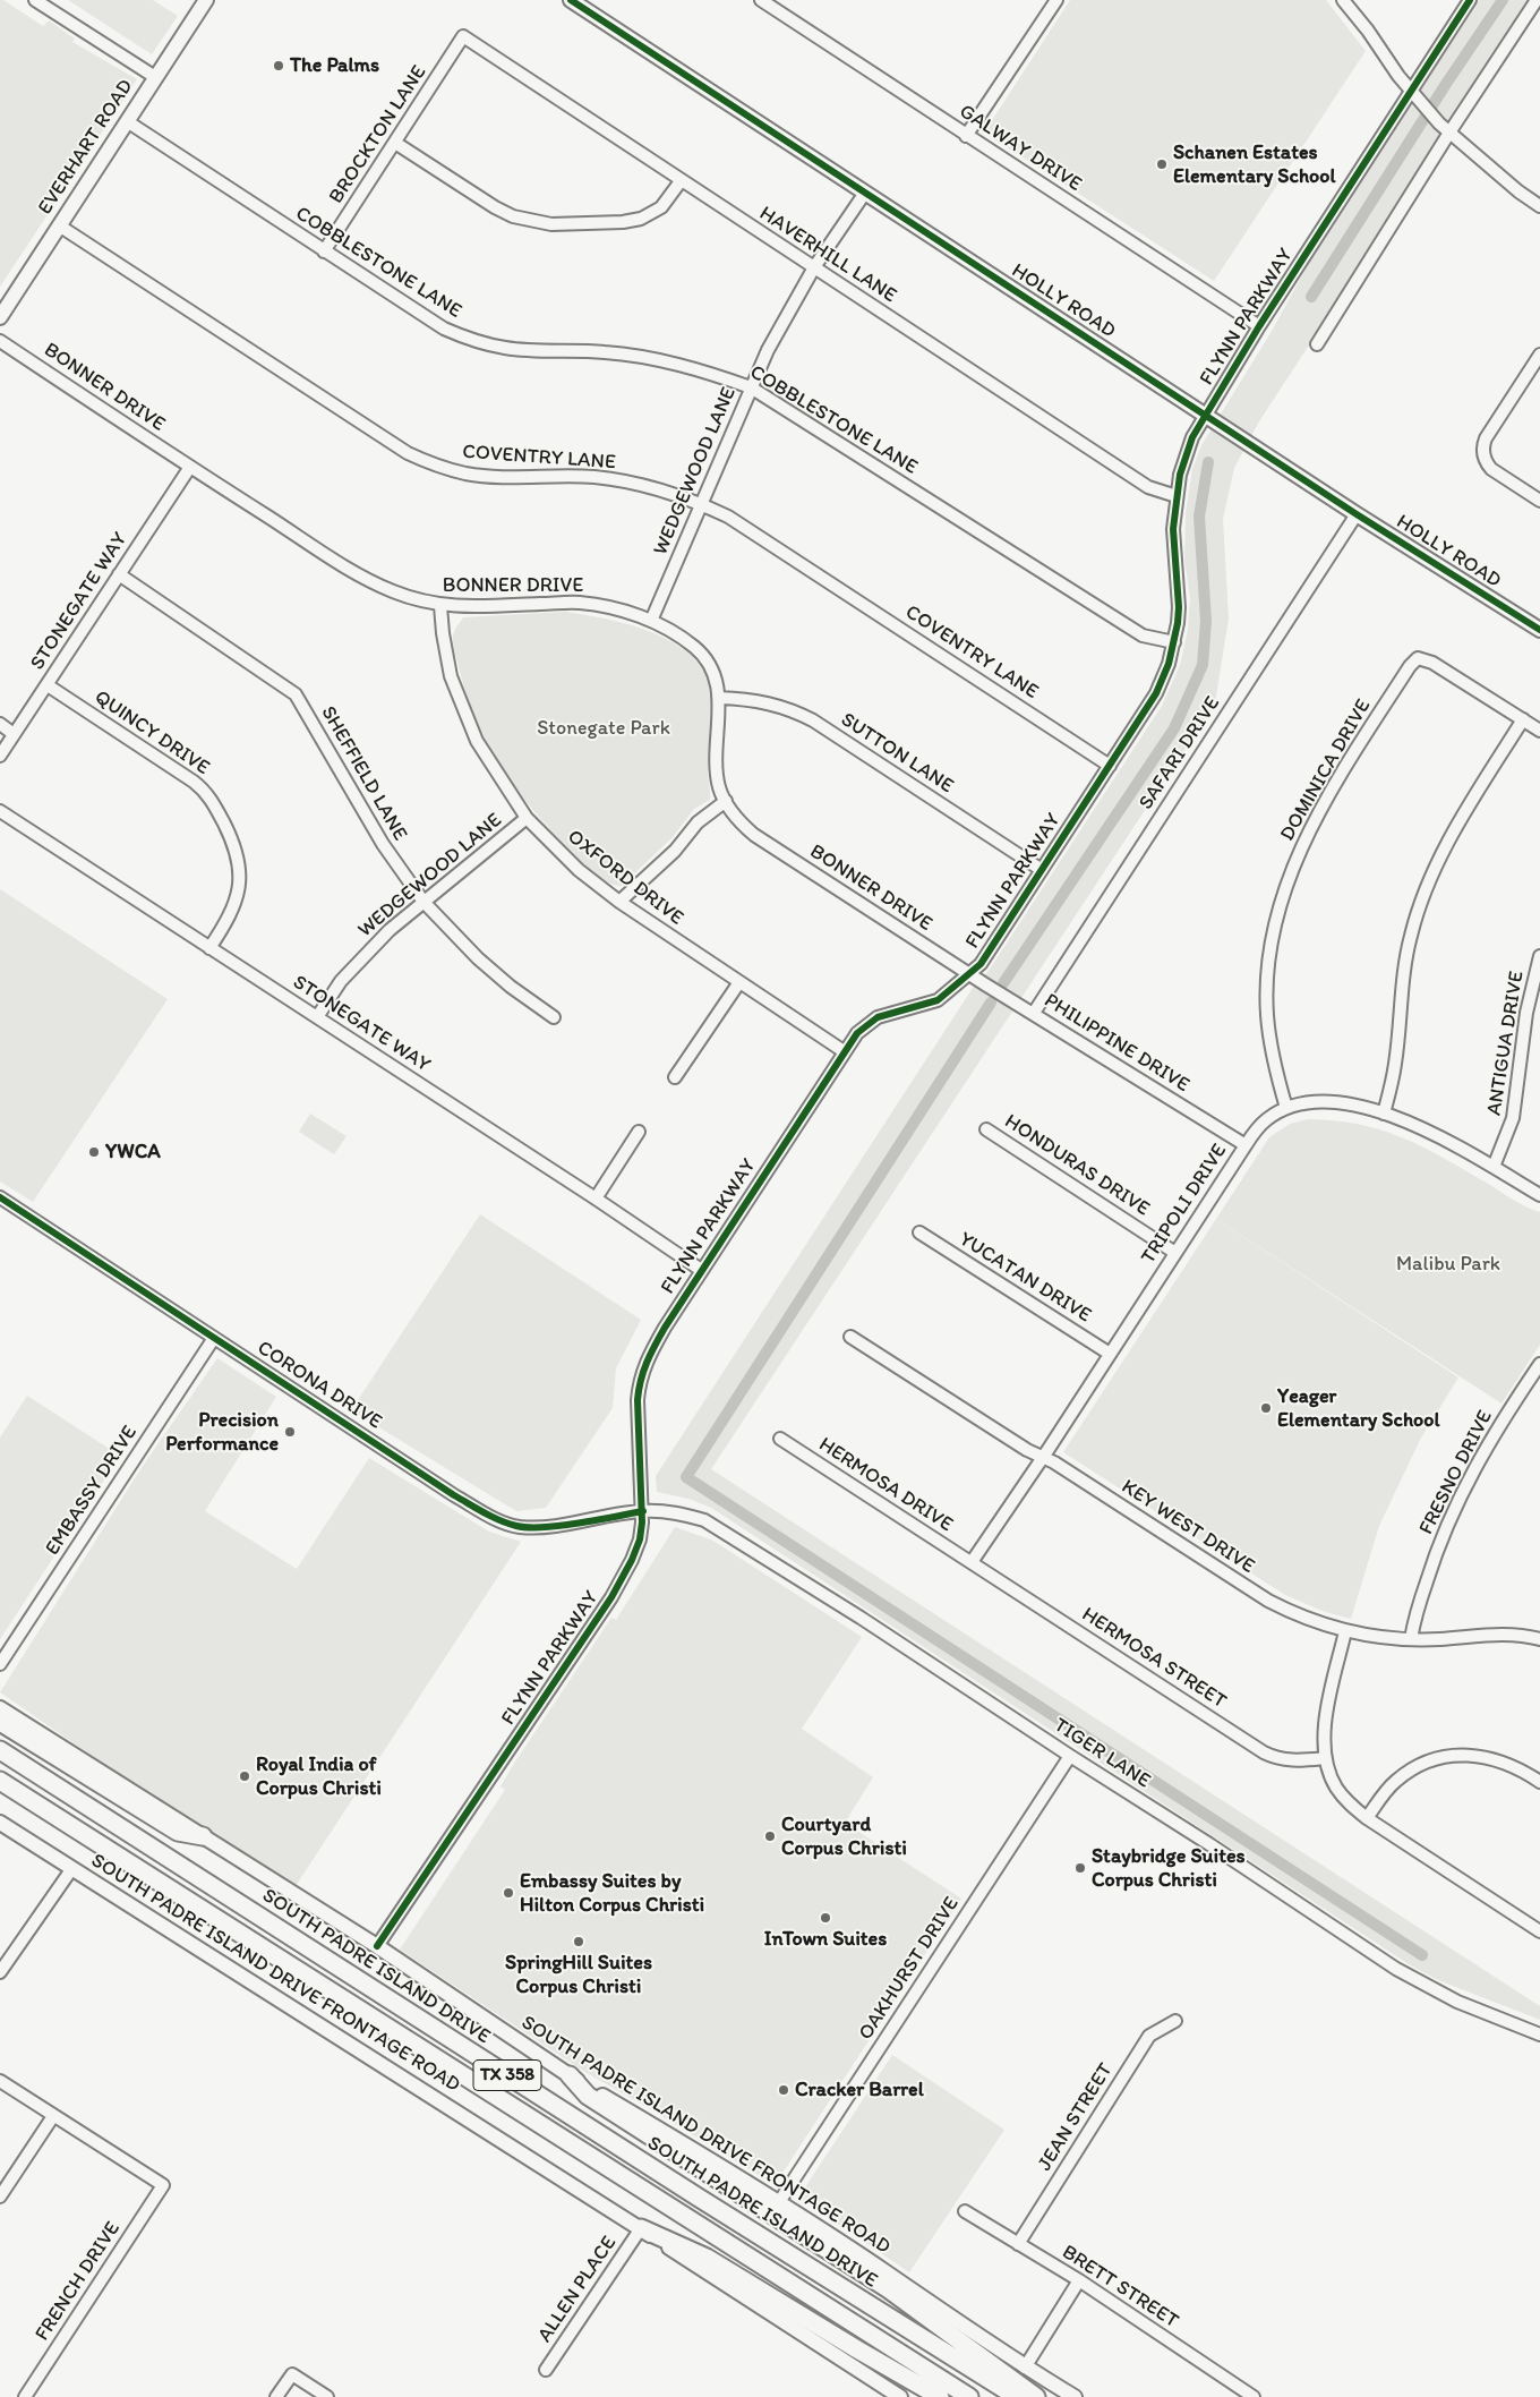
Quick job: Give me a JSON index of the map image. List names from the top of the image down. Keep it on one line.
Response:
{"streets":{"highway":["SOUTH PADRE ISLAND DRIVE","TX 358"],"main road":["EVERHART ROAD","HOLLY ROAD","SOUTH PADRE ISLAND DRIVE FRONTAGE ROAD"],"street":["BROCKTON LANE","GALWAY DRIVE","HAVERHILL LANE","COBBLESTONE LANE","FLYNN PARKWAY","BONNER DRIVE","COVENTRY LANE","WEDGEWOOD LANE","STONEGATE WAY","QUINCY DRIVE","SUTTON LANE","SAFARI DRIVE","DOMINICA DRIVE","SHEFFIELD LANE","OXFORD DRIVE","PHILIPPINE DRIVE","ANTIGUA DRIVE","HONDURAS DRIVE","TRIPOLI DRIVE","YUCATAN DRIVE","CORONA DRIVE","FRESNO DRIVE","HERMOSA DRIVE","EMBASSY DRIVE","KEY WEST DRIVE","HERMOSA STREET","TIGER LANE","OAKHURST DRIVE","JEAN STREET","FRENCH DRIVE","BRETT STREET","ALLEN PLACE"]},"crossings":[["BROCKTON LANE","HAVERHILL LANE"],["BROCKTON LANE","COBBLESTONE LANE"],["EVERHART ROAD","COBBLESTONE LANE"],["EVERHART ROAD","COVENTRY LANE"],["GALWAY DRIVE","FLYNN PARKWAY"],["HAVERHILL LANE","FLYNN PARKWAY"],["HAVERHILL LANE","WEDGEWOOD LANE"],["COBBLESTONE LANE","FLYNN PARKWAY"],["COBBLESTONE LANE","WEDGEWOOD LANE"],["HOLLY ROAD","FLYNN PARKWAY"],["HOLLY ROAD","WEDGEWOOD LANE"],["HOLLY ROAD","SAFARI DRIVE"],["FLYNN PARKWAY","BONNER DRIVE"],["FLYNN PARKWAY","COVENTRY LANE"],["FLYNN PARKWAY","STONEGATE WAY"],["FLYNN PARKWAY","SUTTON LANE"],["FLYNN PARKWAY","OXFORD DRIVE"],["FLYNN PARKWAY","PHILIPPINE DRIVE"],["FLYNN PARKWAY","CORONA DRIVE"],["FLYNN PARKWAY","TIGER LANE"],["FLYNN PARKWAY","SOUTH PADRE ISLAND DRIVE FRONTAGE ROAD"],["BONNER DRIVE","WEDGEWOOD LANE"],["BONNER DRIVE","STONEGATE WAY"],["BONNER DRIVE","SUTTON LANE"],["BONNER DRIVE","OXFORD DRIVE"],["BONNER DRIVE","PHILIPPINE DRIVE"],["COVENTRY LANE","WEDGEWOOD LANE"],["WEDGEWOOD LANE","STONEGATE WAY"],["WEDGEWOOD LANE","SHEFFIELD LANE"],["WEDGEWOOD LANE","OXFORD DRIVE"],["STONEGATE WAY","QUINCY DRIVE"],["STONEGATE WAY","SHEFFIELD LANE"],["SAFARI DRIVE","PHILIPPINE DRIVE"],["DOMINICA DRIVE","TRIPOLI DRIVE"],["PHILIPPINE DRIVE","TRIPOLI DRIVE"],["ANTIGUA DRIVE","TRIPOLI DRIVE"],["HONDURAS DRIVE","TRIPOLI DRIVE"],["TRIPOLI DRIVE","YUCATAN DRIVE"],["TRIPOLI DRIVE","HERMOSA DRIVE"],["TRIPOLI DRIVE","KEY WEST DRIVE"],["TRIPOLI DRIVE","HERMOSA STREET"],["CORONA DRIVE","EMBASSY DRIVE"],["CORONA DRIVE","TIGER LANE"],["FRESNO DRIVE","KEY WEST DRIVE"],["HERMOSA DRIVE","HERMOSA STREET"],["TIGER LANE","OAKHURST DRIVE"],["OAKHURST DRIVE","SOUTH PADRE ISLAND DRIVE FRONTAGE ROAD"],["SOUTH PADRE ISLAND DRIVE FRONTAGE ROAD","ALLEN PLACE"],["JEAN STREET","BRETT STREET"]],"parks":["Stonegate Park","Malibu Park"],"places":["The Palms","Schanen Estates Elementary School","YWCA","Yeager Elementary School","Precision Performance","Royal India of Corpus Christi","Courtyard Corpus Christi","Staybridge Suites Corpus Christi","Embassy Suites by Hilton Corpus Christi","InTown Suites","SpringHill Suites Corpus Christi","Cracker Barrel"]}
